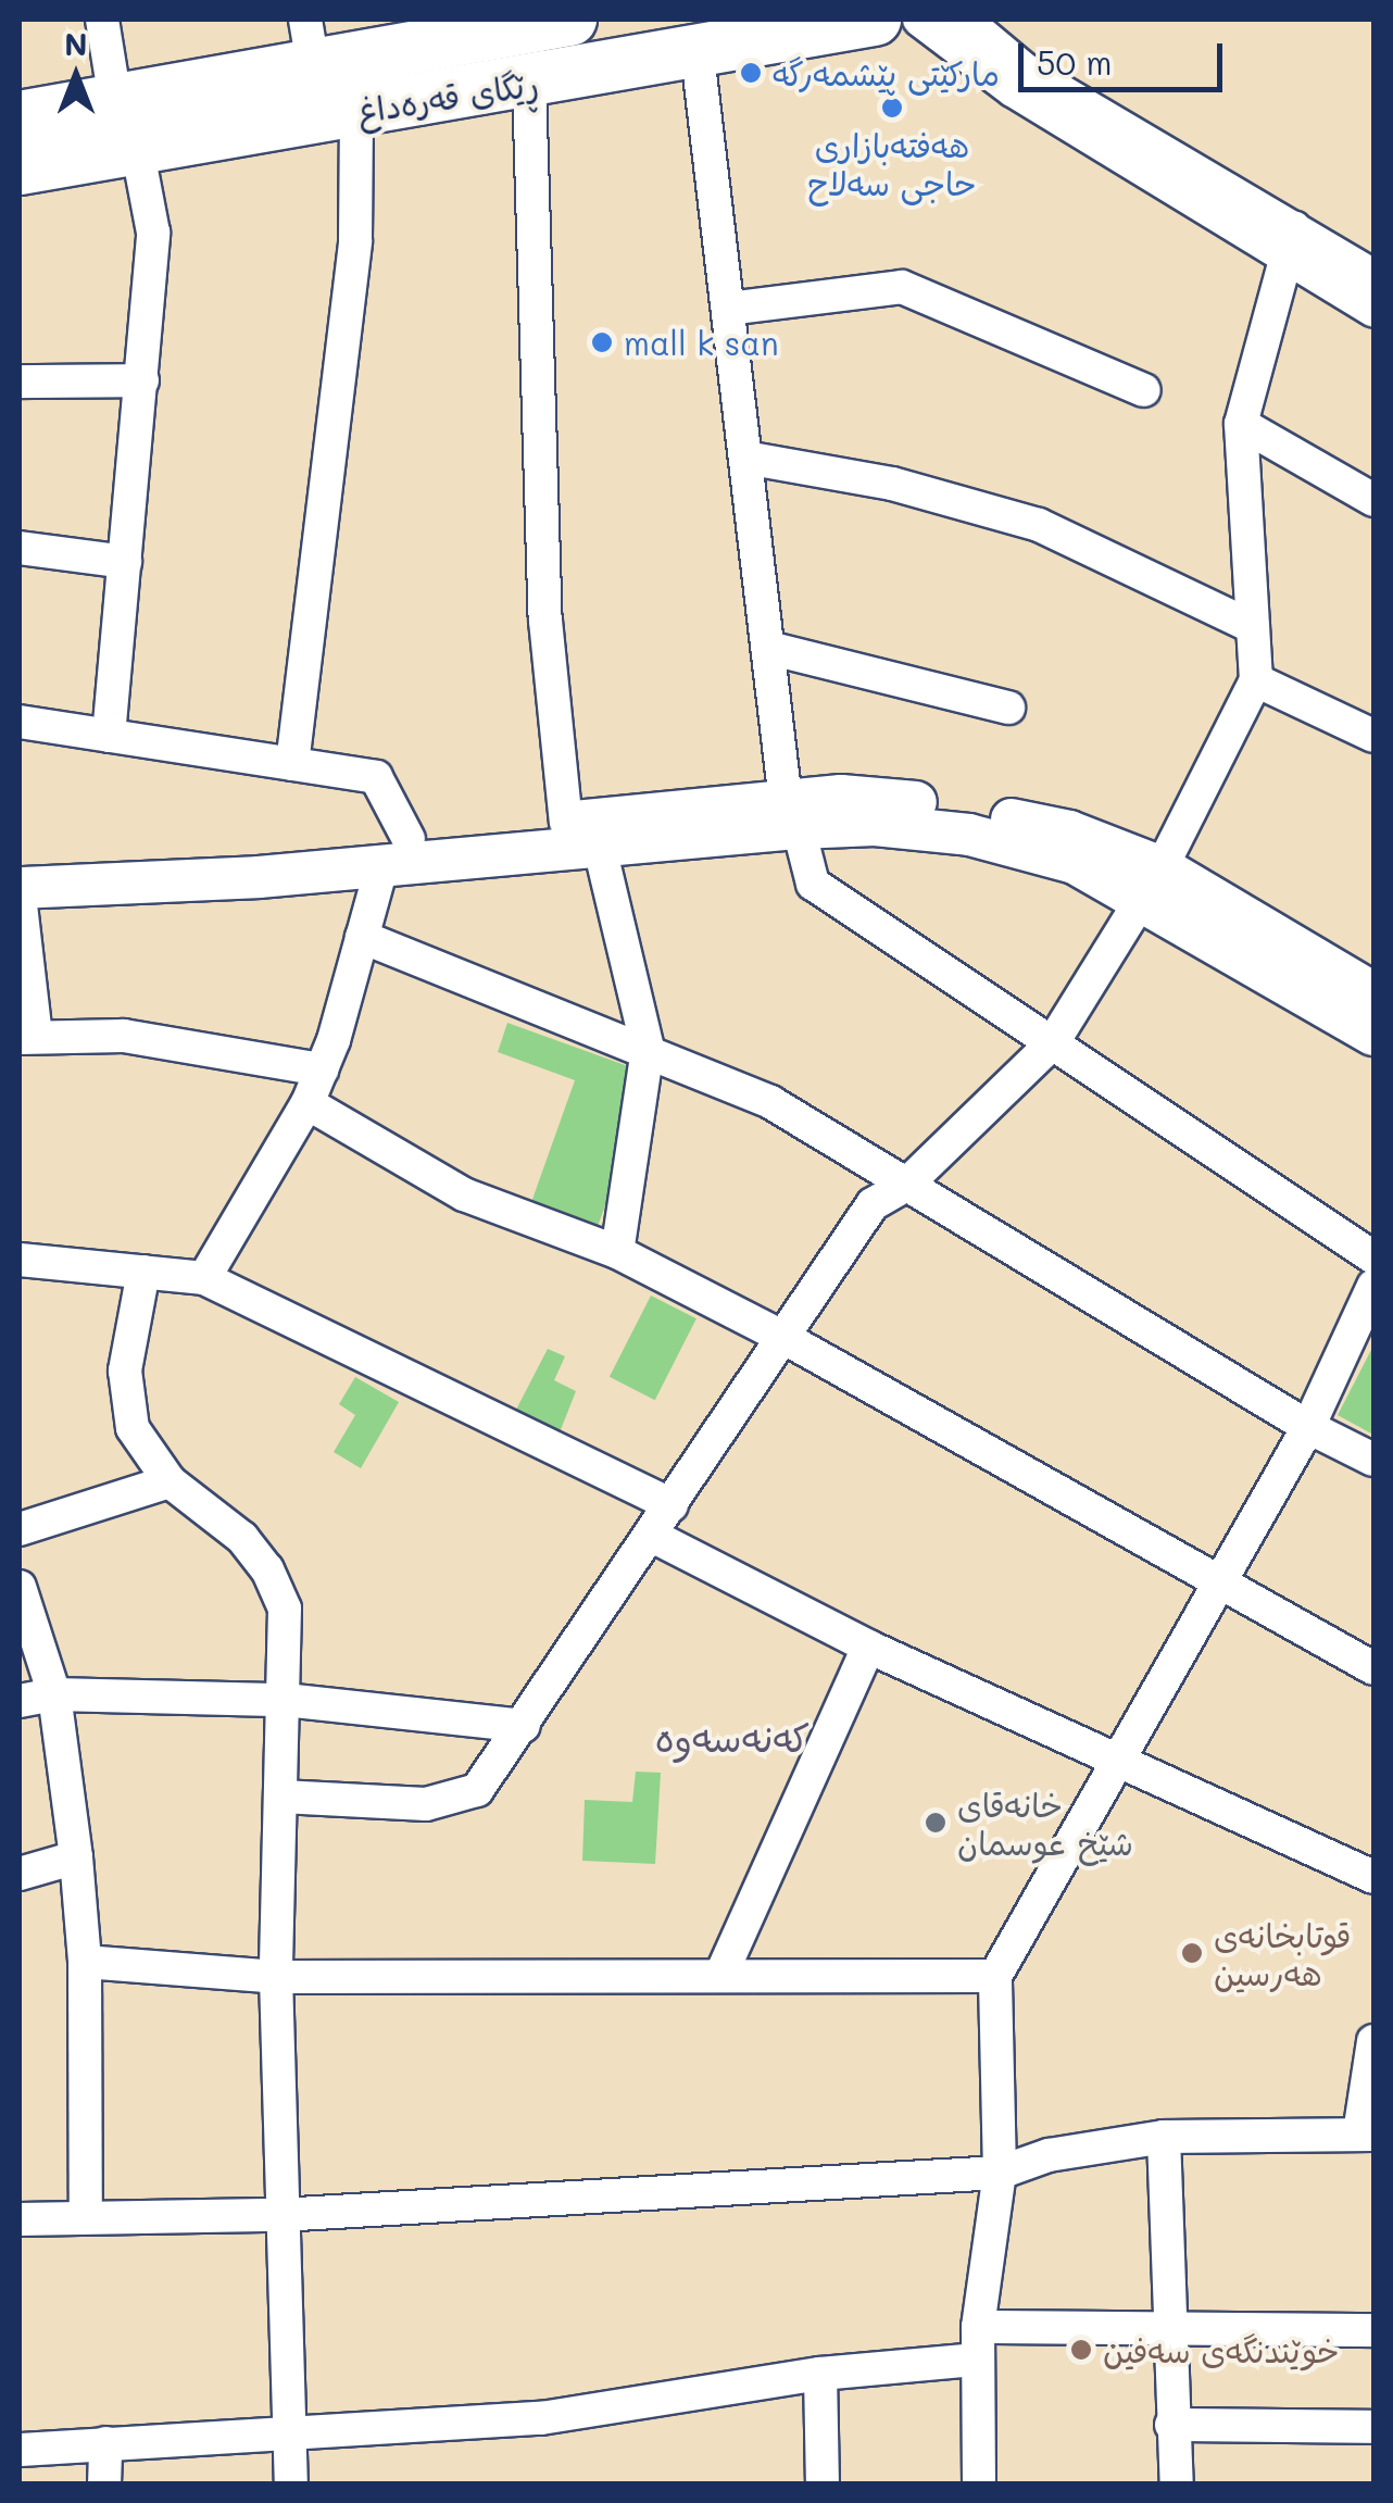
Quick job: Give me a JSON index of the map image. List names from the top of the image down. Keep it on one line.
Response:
{"streets":{"main road":["ڕێگای قەرەداغ"]},"districts":["کەنەسەوە"],"places":["مارکێتی پێشمەرگە","هەفتەبازاری حاجی سەلاح","mall k san","خانەقای شێخ عوسمان","قوتابخانەی هەرسین","خوێندنگەی سەفین"],"scale_bar":"50 m","north":"top"}
